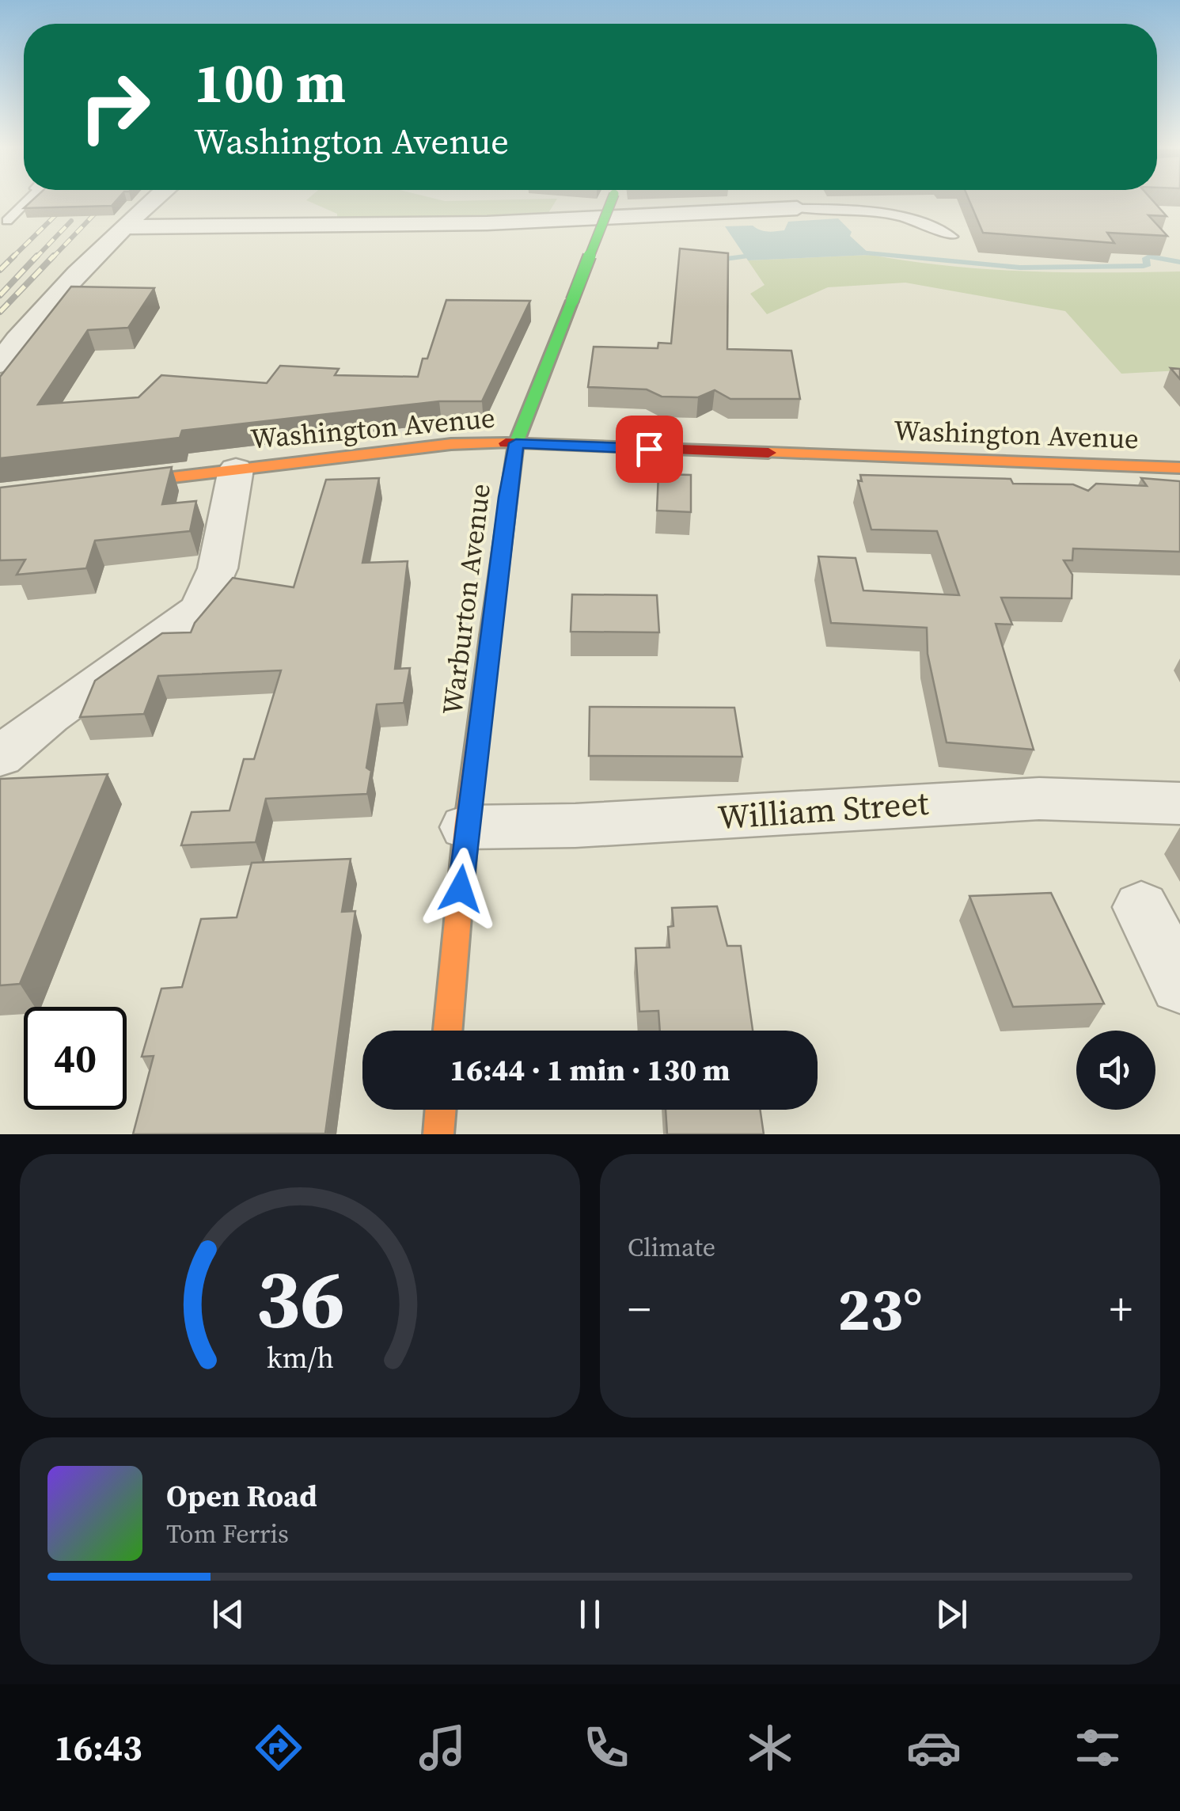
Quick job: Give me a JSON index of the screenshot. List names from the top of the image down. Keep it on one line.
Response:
{"streets":{"street":["Washington Avenue","Warburton Avenue","William Street"]},"crossings":[["Washington Avenue","Warburton Avenue"],["Warburton Avenue","William Street"]],"page":{"turn":["100 m","Washington Avenue"],"limit":"40","trip":"16:44 · 1 min · 130 m","tile":"Climate","heat":["−","23°","+"],"song":["Open Road","Tom Ferris"],"tabs":"16:43","gauge":["36","km/h"]}}
